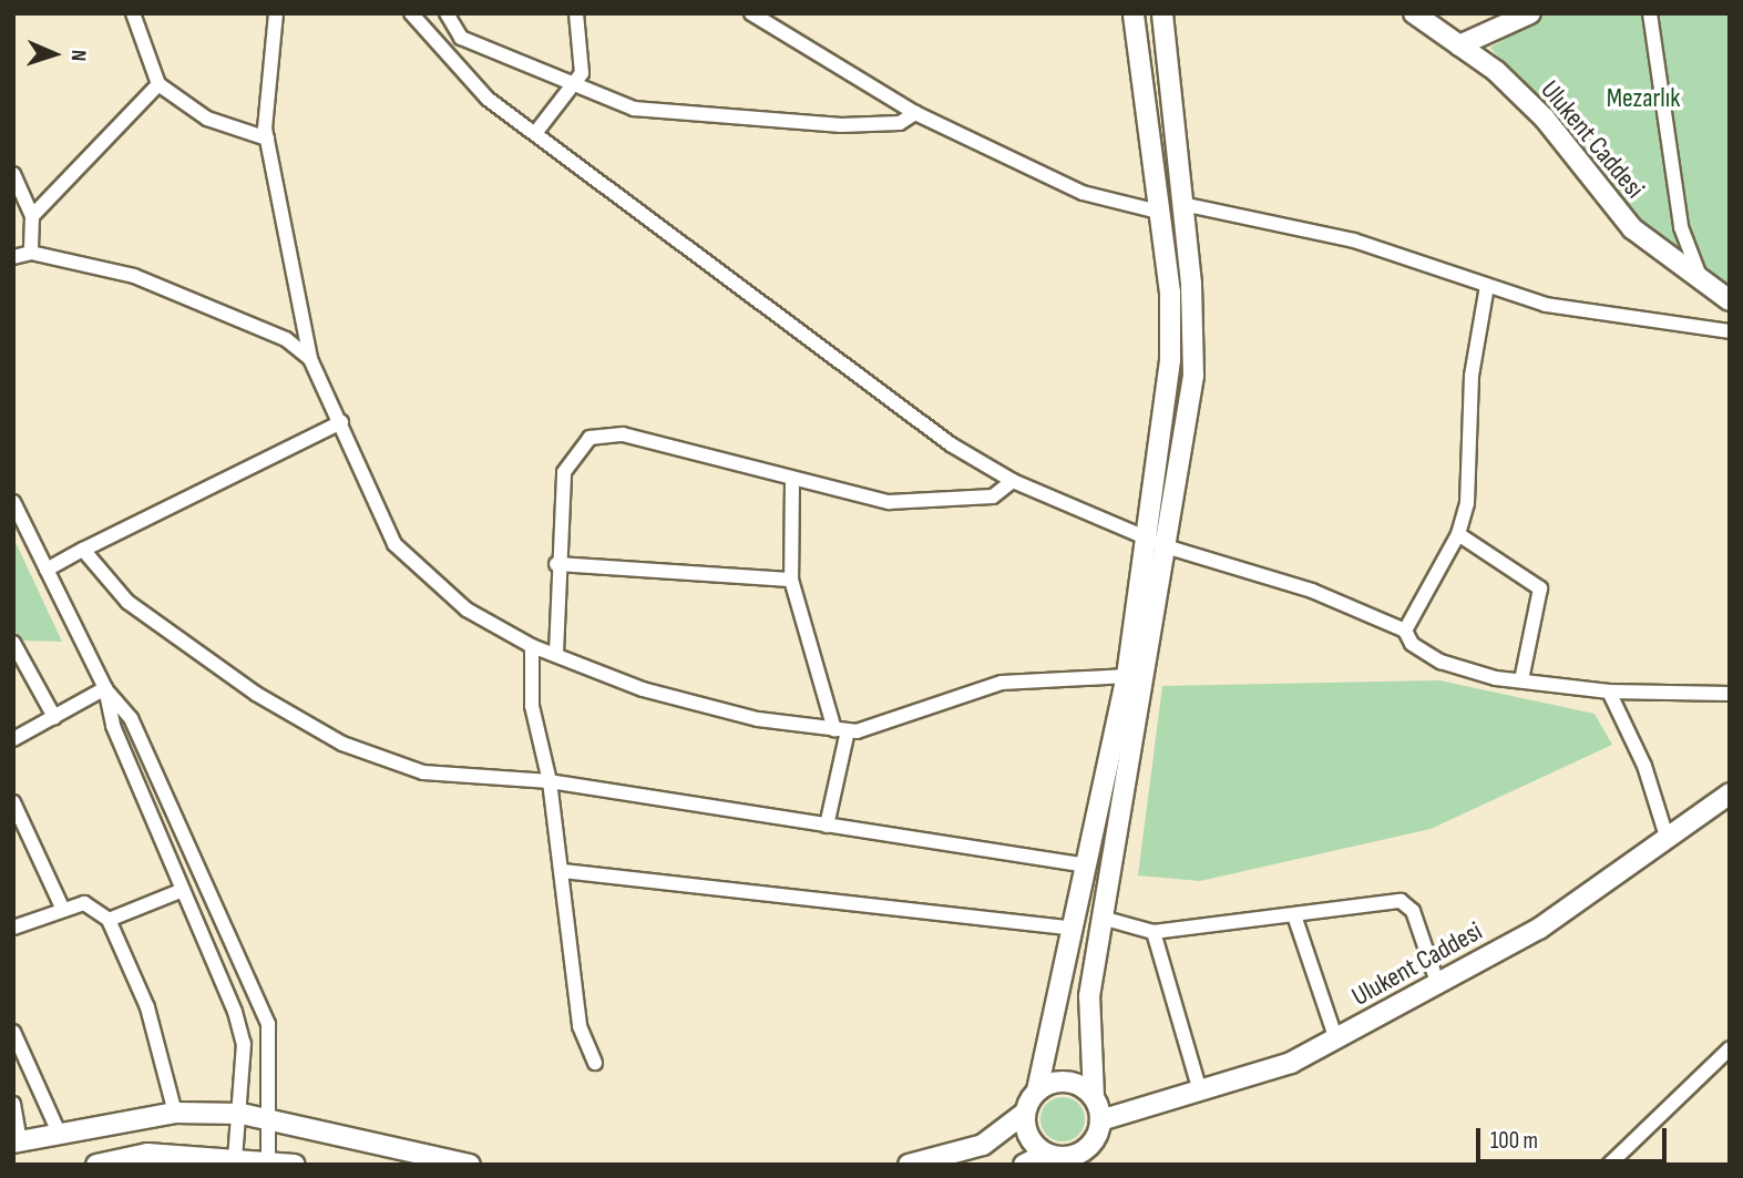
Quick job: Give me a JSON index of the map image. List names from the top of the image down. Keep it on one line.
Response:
{"streets":{"street":["Ulukent Caddesi"]},"parks":["Mezarlık"],"scale_bar":"100 m","north":"right"}
